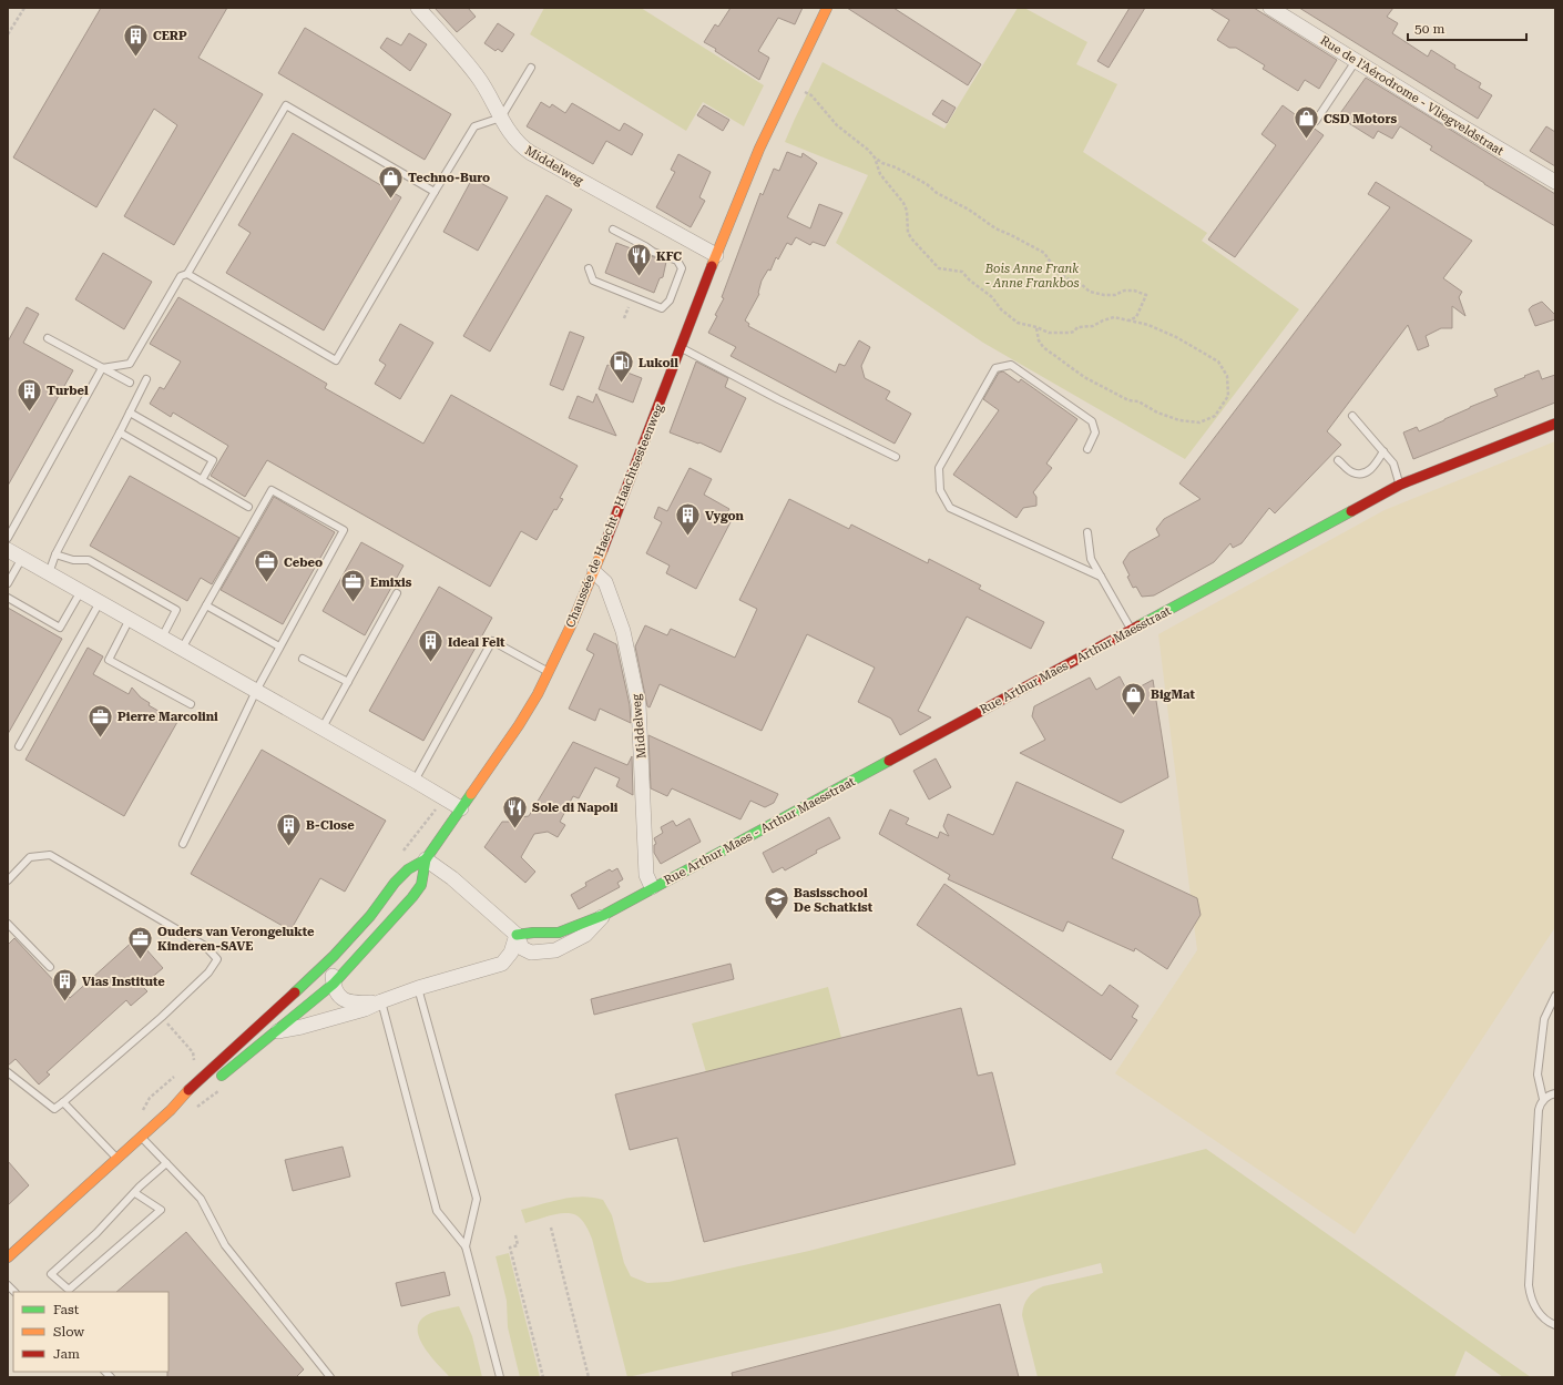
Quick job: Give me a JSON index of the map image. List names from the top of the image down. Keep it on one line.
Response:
{"streets":{"main road":["Chaussée de Haecht - Haachtsesteenweg","Rue Arthur Maes - Arthur Maesstraat"],"street":["Rue de l'Aérodrome - Vliegveldstraat","Middelweg"]},"crossings":[["Middelweg","Chaussée de Haecht - Haachtsesteenweg"],["Middelweg","Rue Arthur Maes - Arthur Maesstraat"],["Chaussée de Haecht - Haachtsesteenweg","Rue Arthur Maes - Arthur Maesstraat"]],"parks":["Bois Anne Frank - Anne Frankbos"],"places":{"building":["CERP","Turbel","Vygon","Ideal Felt","B-Close","Vias Institute"],"shop":["CSD Motors","Techno-Buro","BigMat"],"restaurant":["KFC","Sole di Napoli"],"fuel station":["Lukoil"],"office":["Cebeo","Emixis","Pierre Marcolini","Ouders van Verongelukte Kinderen-SAVE"],"school or university":["Basisschool De Schatkist"]},"legend":["Fast","Slow","Jam"],"scale_bar":"50 m"}
